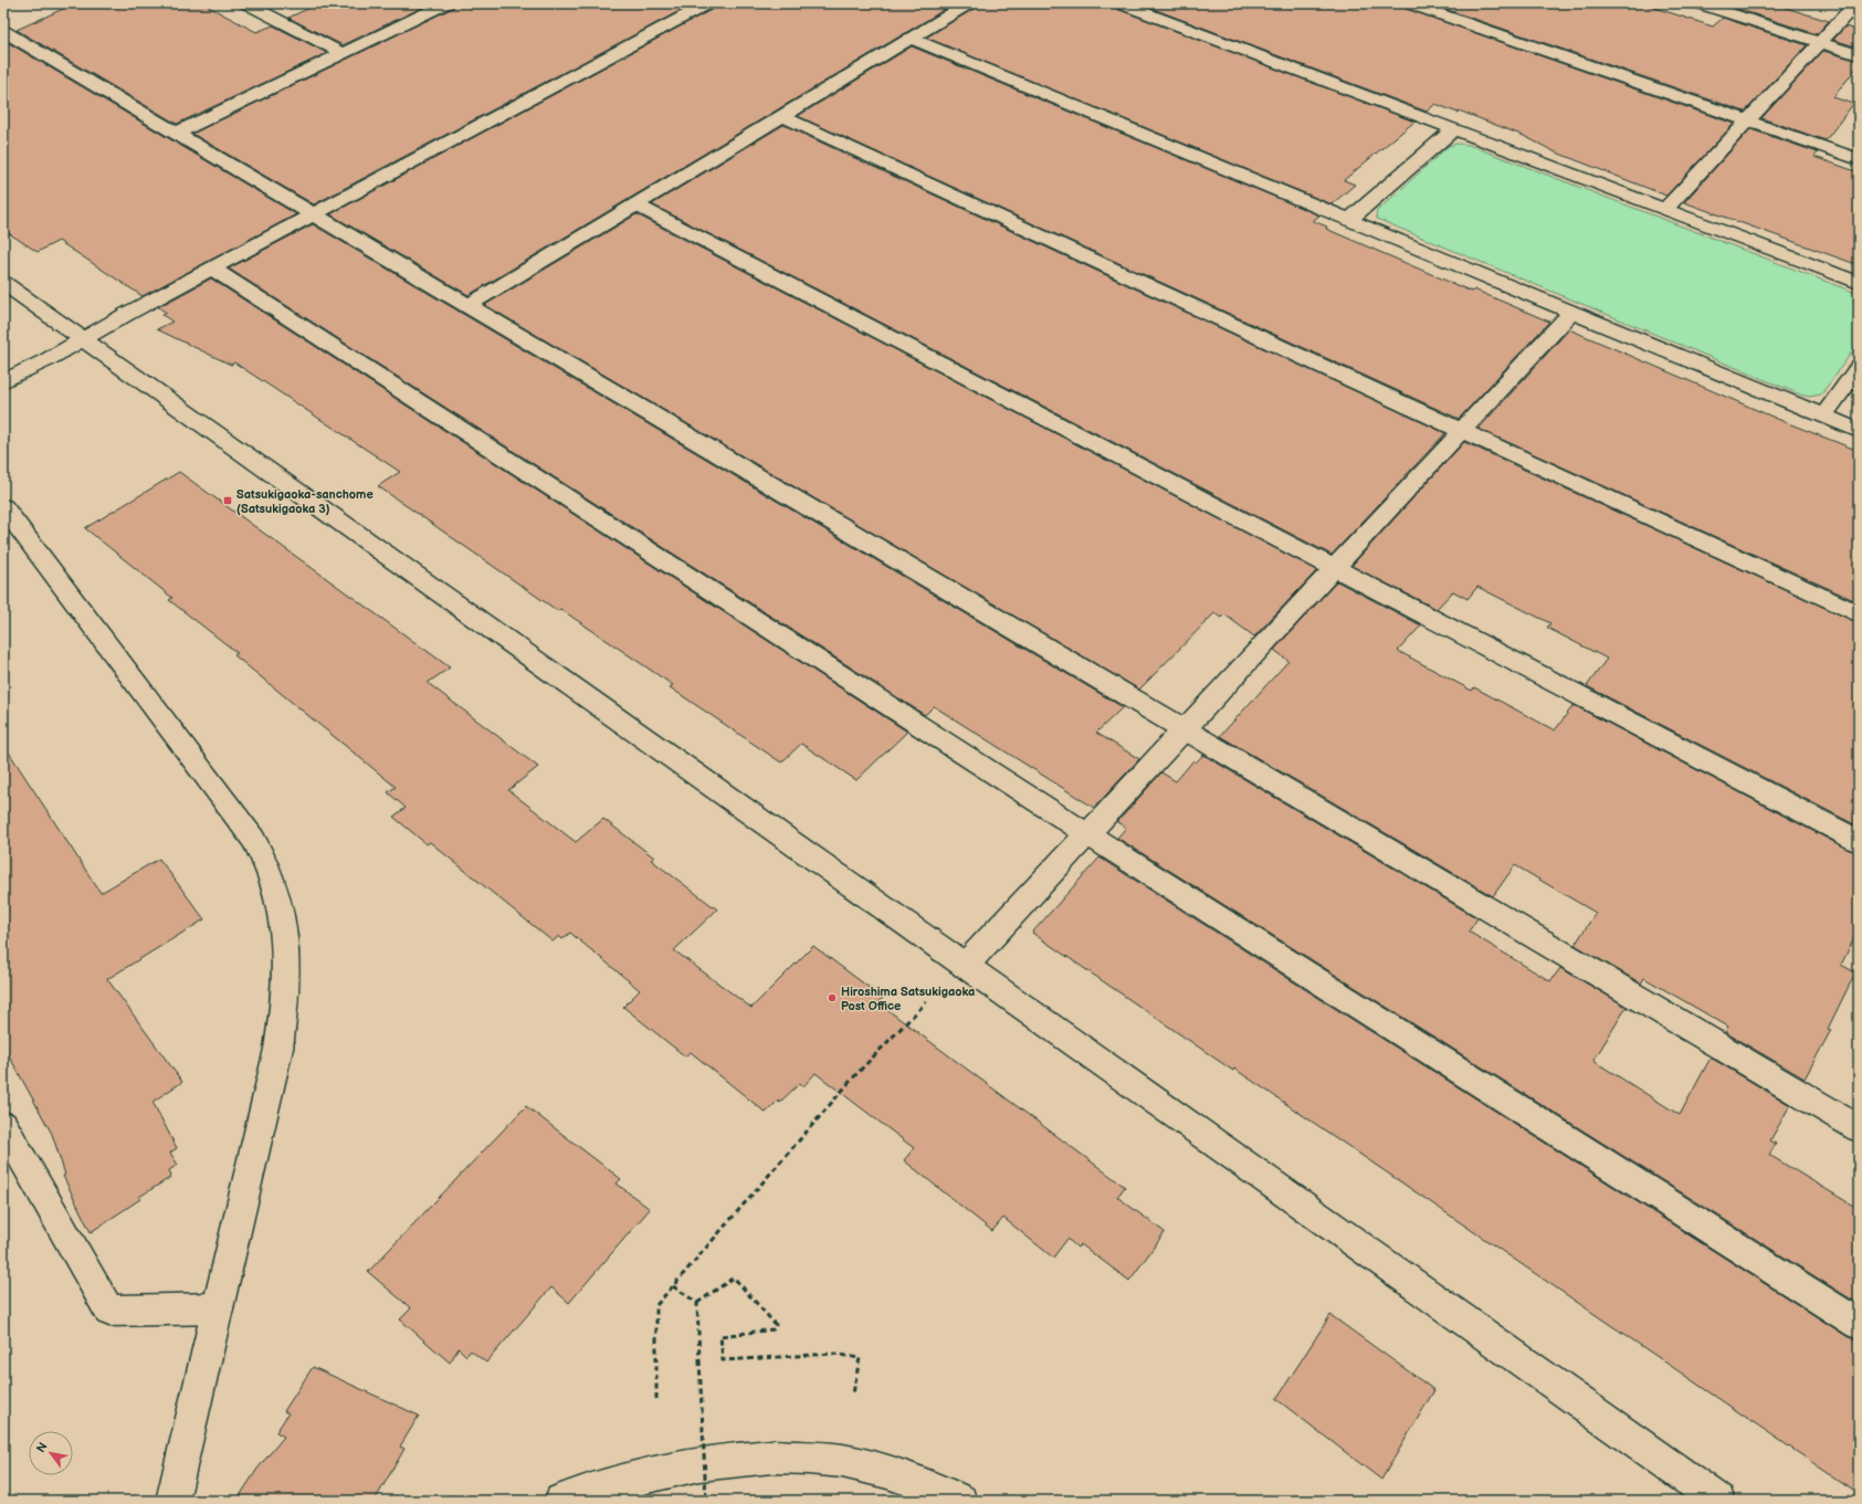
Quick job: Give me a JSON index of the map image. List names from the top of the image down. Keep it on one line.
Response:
{"places":{"transit":["Satsukigaoka-sanchome (Satsukigaoka 3)"],"other":["Hiroshima Satsukigaoka Post Office"]},"north":"top left"}
